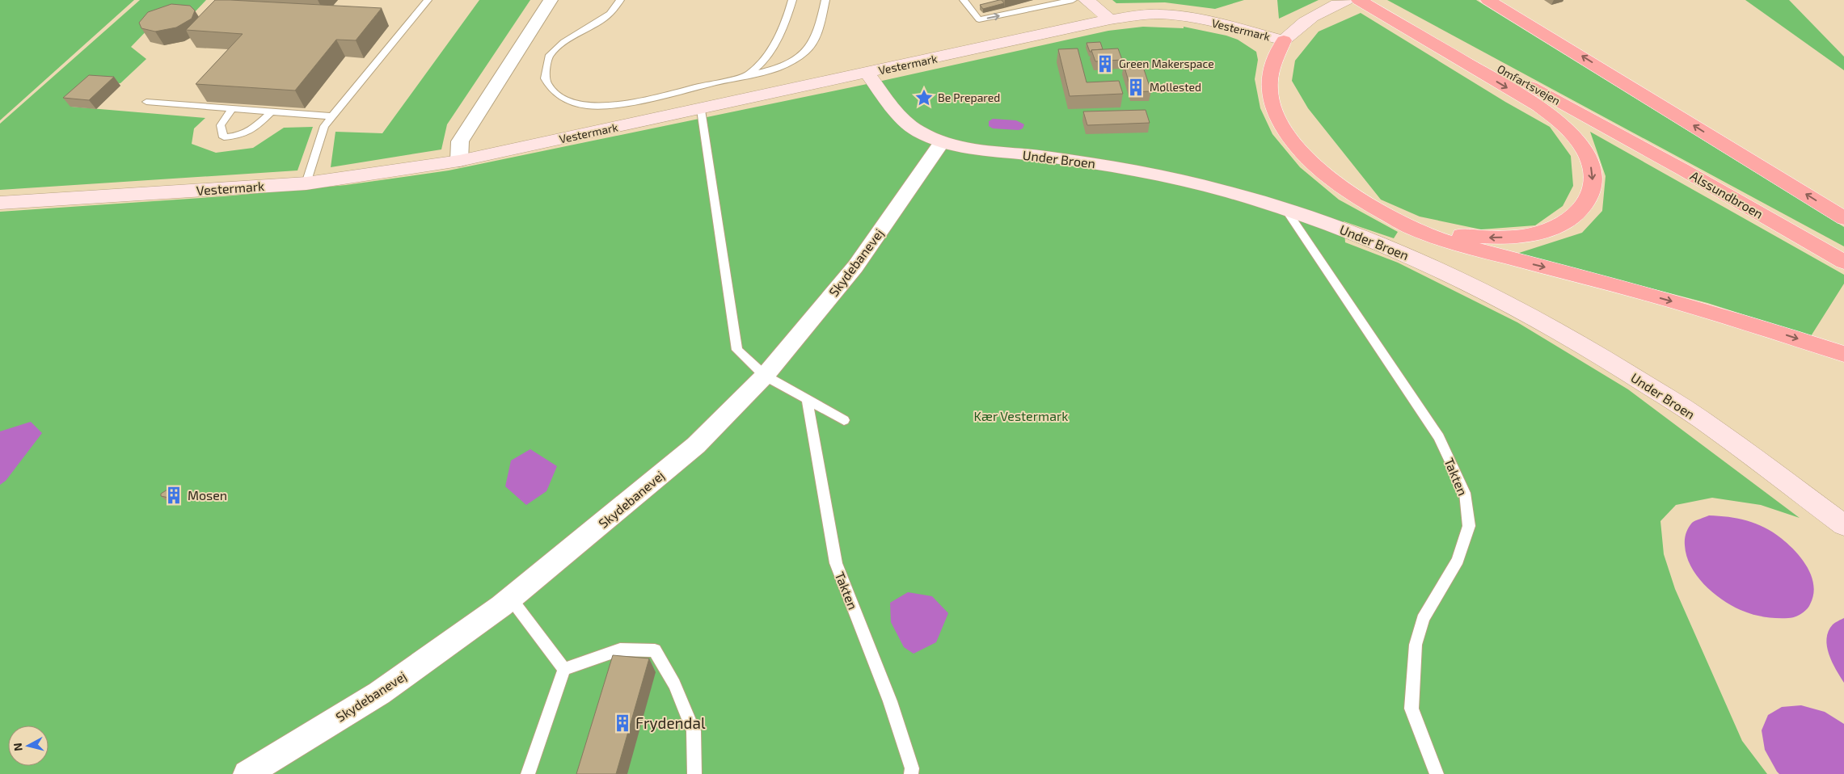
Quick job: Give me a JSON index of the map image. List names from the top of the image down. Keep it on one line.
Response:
{"streets":{"highway":["Omfartsvejen","Alssundbroen"],"street":["Vestermark","Under Broen","Skydebanevej"],"lane":["Takten"]},"crossings":[["Vestermark","Under Broen"],["Omfartsvejen","Alssundbroen"],["Under Broen","Skydebanevej"],["Under Broen","Takten"]],"parks":["Kær Vestermark"],"places":{"building":["Green Makerspace","Møllested","Mosen","Frydendal"],"place":["Be Prepared"]},"north":"left"}
